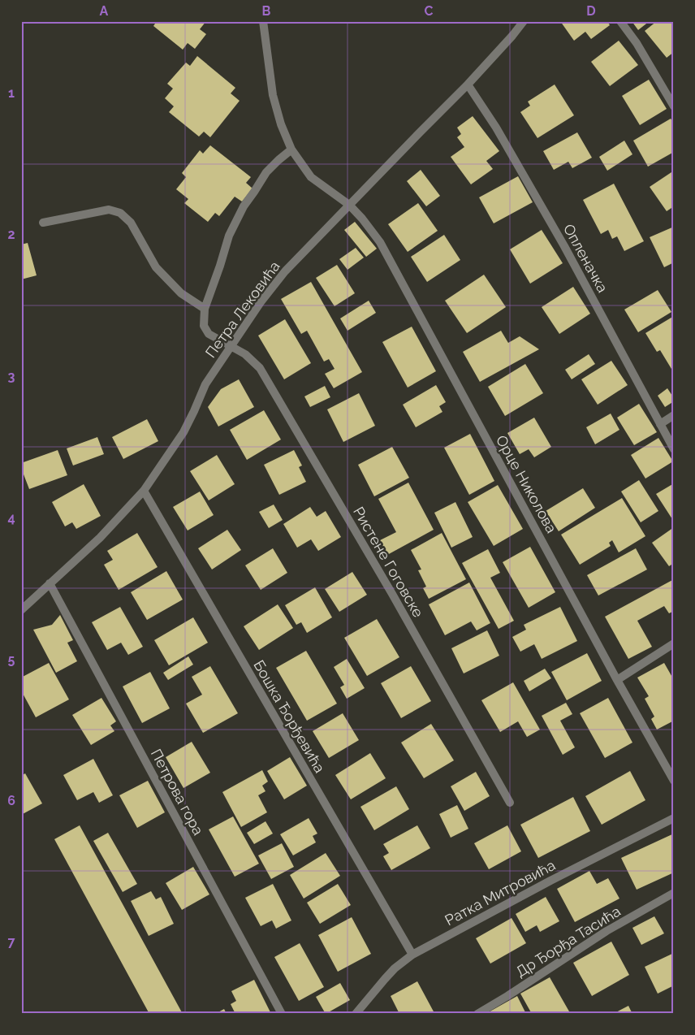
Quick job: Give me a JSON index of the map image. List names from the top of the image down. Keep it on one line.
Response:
{"streets":{"street":["Опленачка","Петра Лековића","Орце Николова","Ристене Гоговске","Бошка Ђорђевића","Петрова гора","Ратка Митровића","Др Ђорђа Тасића"]},"crossings":[["Опленачка","Петра Лековића"],["Петра Лековића","Орце Николова"],["Петра Лековића","Ристене Гоговске"],["Петра Лековића","Бошка Ђорђевића"],["Петра Лековића","Петрова гора"],["Бошка Ђорђевића","Ратка Митровића"]],"grid":{"columns":["A","B","C","D"],"rows":["1","2","3","4","5","6","7"]}}
